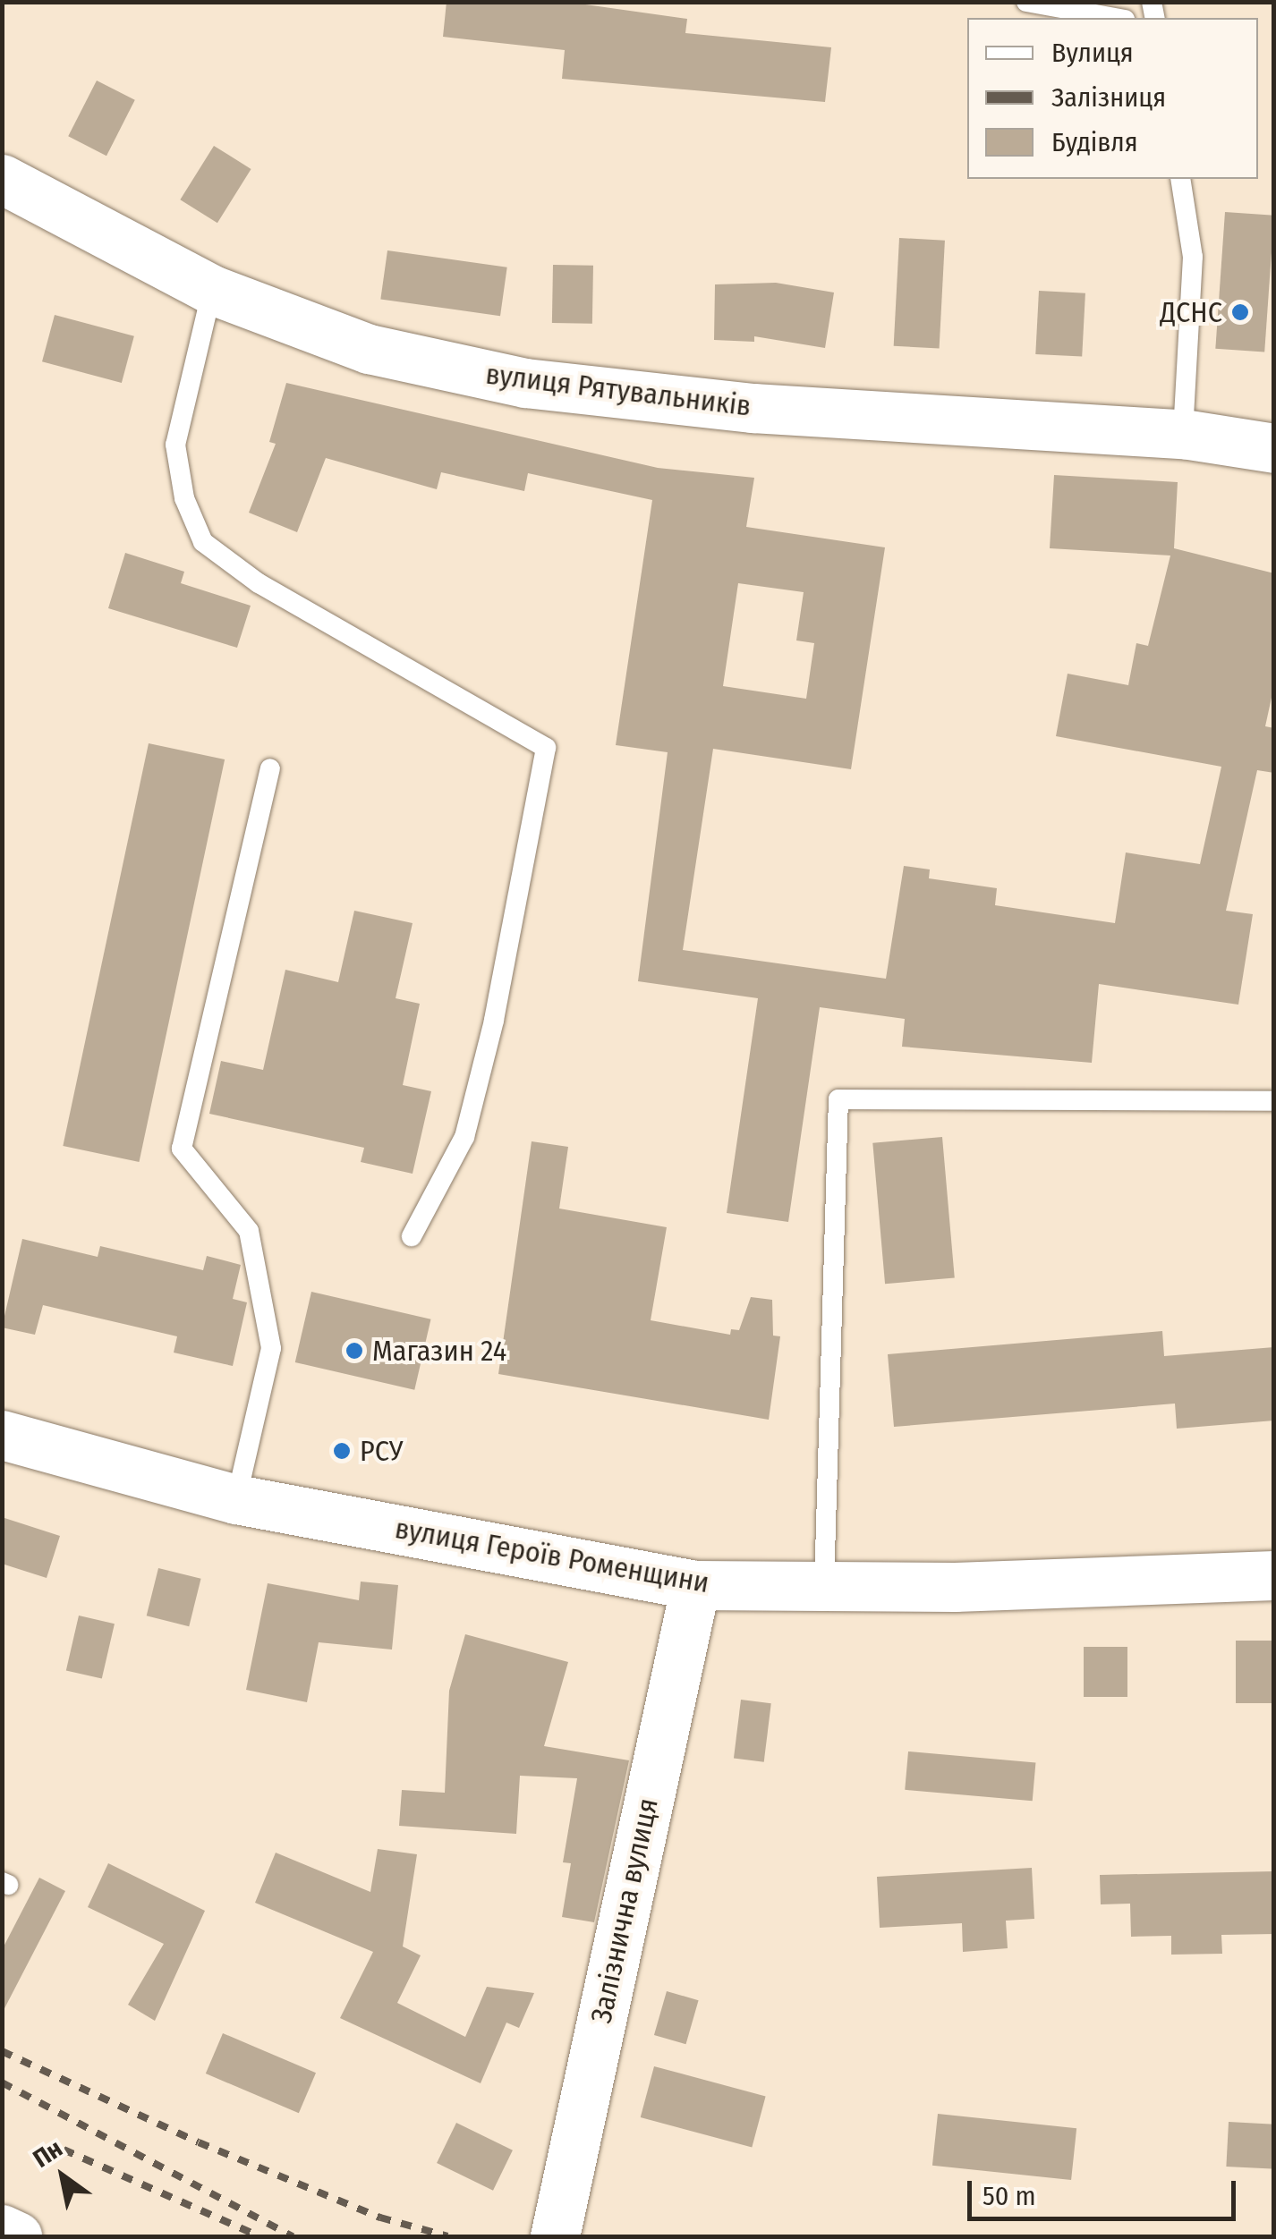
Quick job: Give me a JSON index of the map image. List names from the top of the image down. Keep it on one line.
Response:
{"streets":{"street":["вулиця Рятувальників","вулиця Героїв Роменщини","Залізнична вулиця"]},"crossings":[["вулиця Героїв Роменщини","Залізнична вулиця"]],"places":["ДСНС","Магазин 24","РСУ"],"legend":["Вулиця","Залізниця","Будівля"],"scale_bar":"50 m","north":"top left"}
